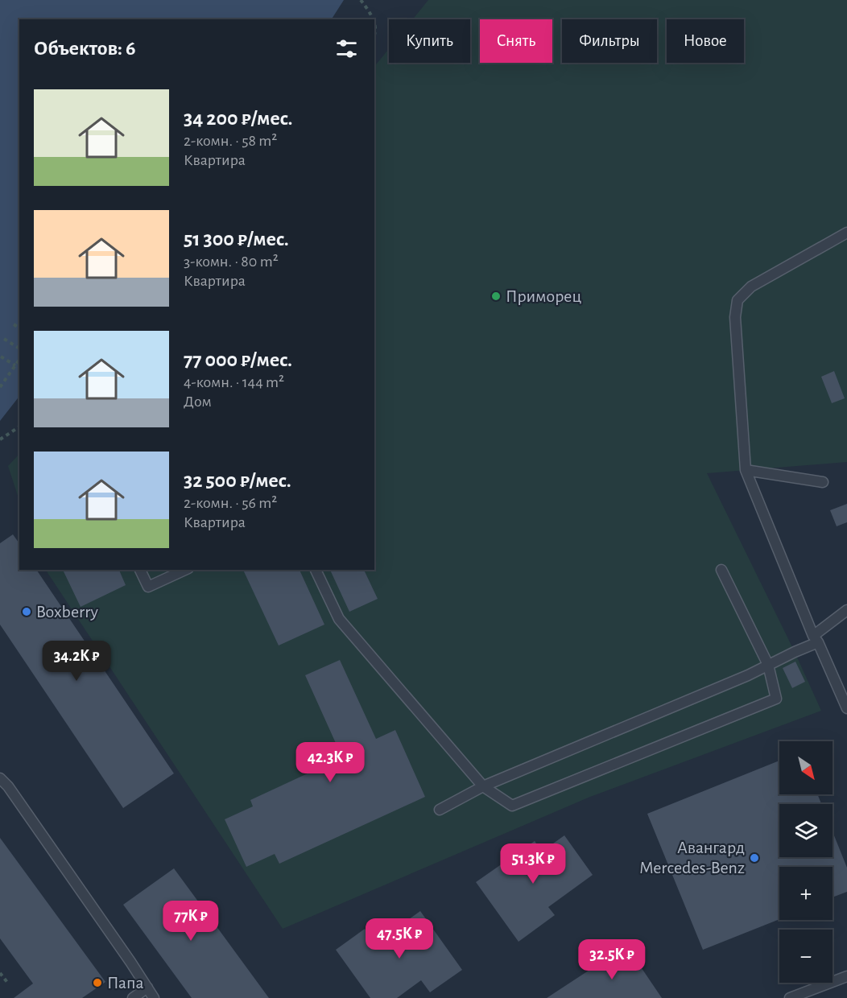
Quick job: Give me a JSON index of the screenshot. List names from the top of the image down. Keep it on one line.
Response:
{"places":["Приморец","Boxberry","Авангард Mercedes-Benz","Папа"],"north":"bottom right","page":{"chip":["Купить","Снять","Фильтры","Новое"],"heading":"Объектов: 6","list":[{"name":"34 200 ₽/мес.","note":"2-комн. · 58 m² · Квартира"},{"name":"51 300 ₽/мес.","note":"3-комн. · 80 m² · Квартира"},{"name":"77 000 ₽/мес.","note":"4-комн. · 144 m² · Дом"},{"name":"32 500 ₽/мес.","note":"2-комн. · 56 m² · Квартира"}],"price":["34.2K ₽","42.3K ₽","51.3K ₽","77K ₽","47.5K ₽","32.5K ₽"],"map_buttons":["+","−"]}}
